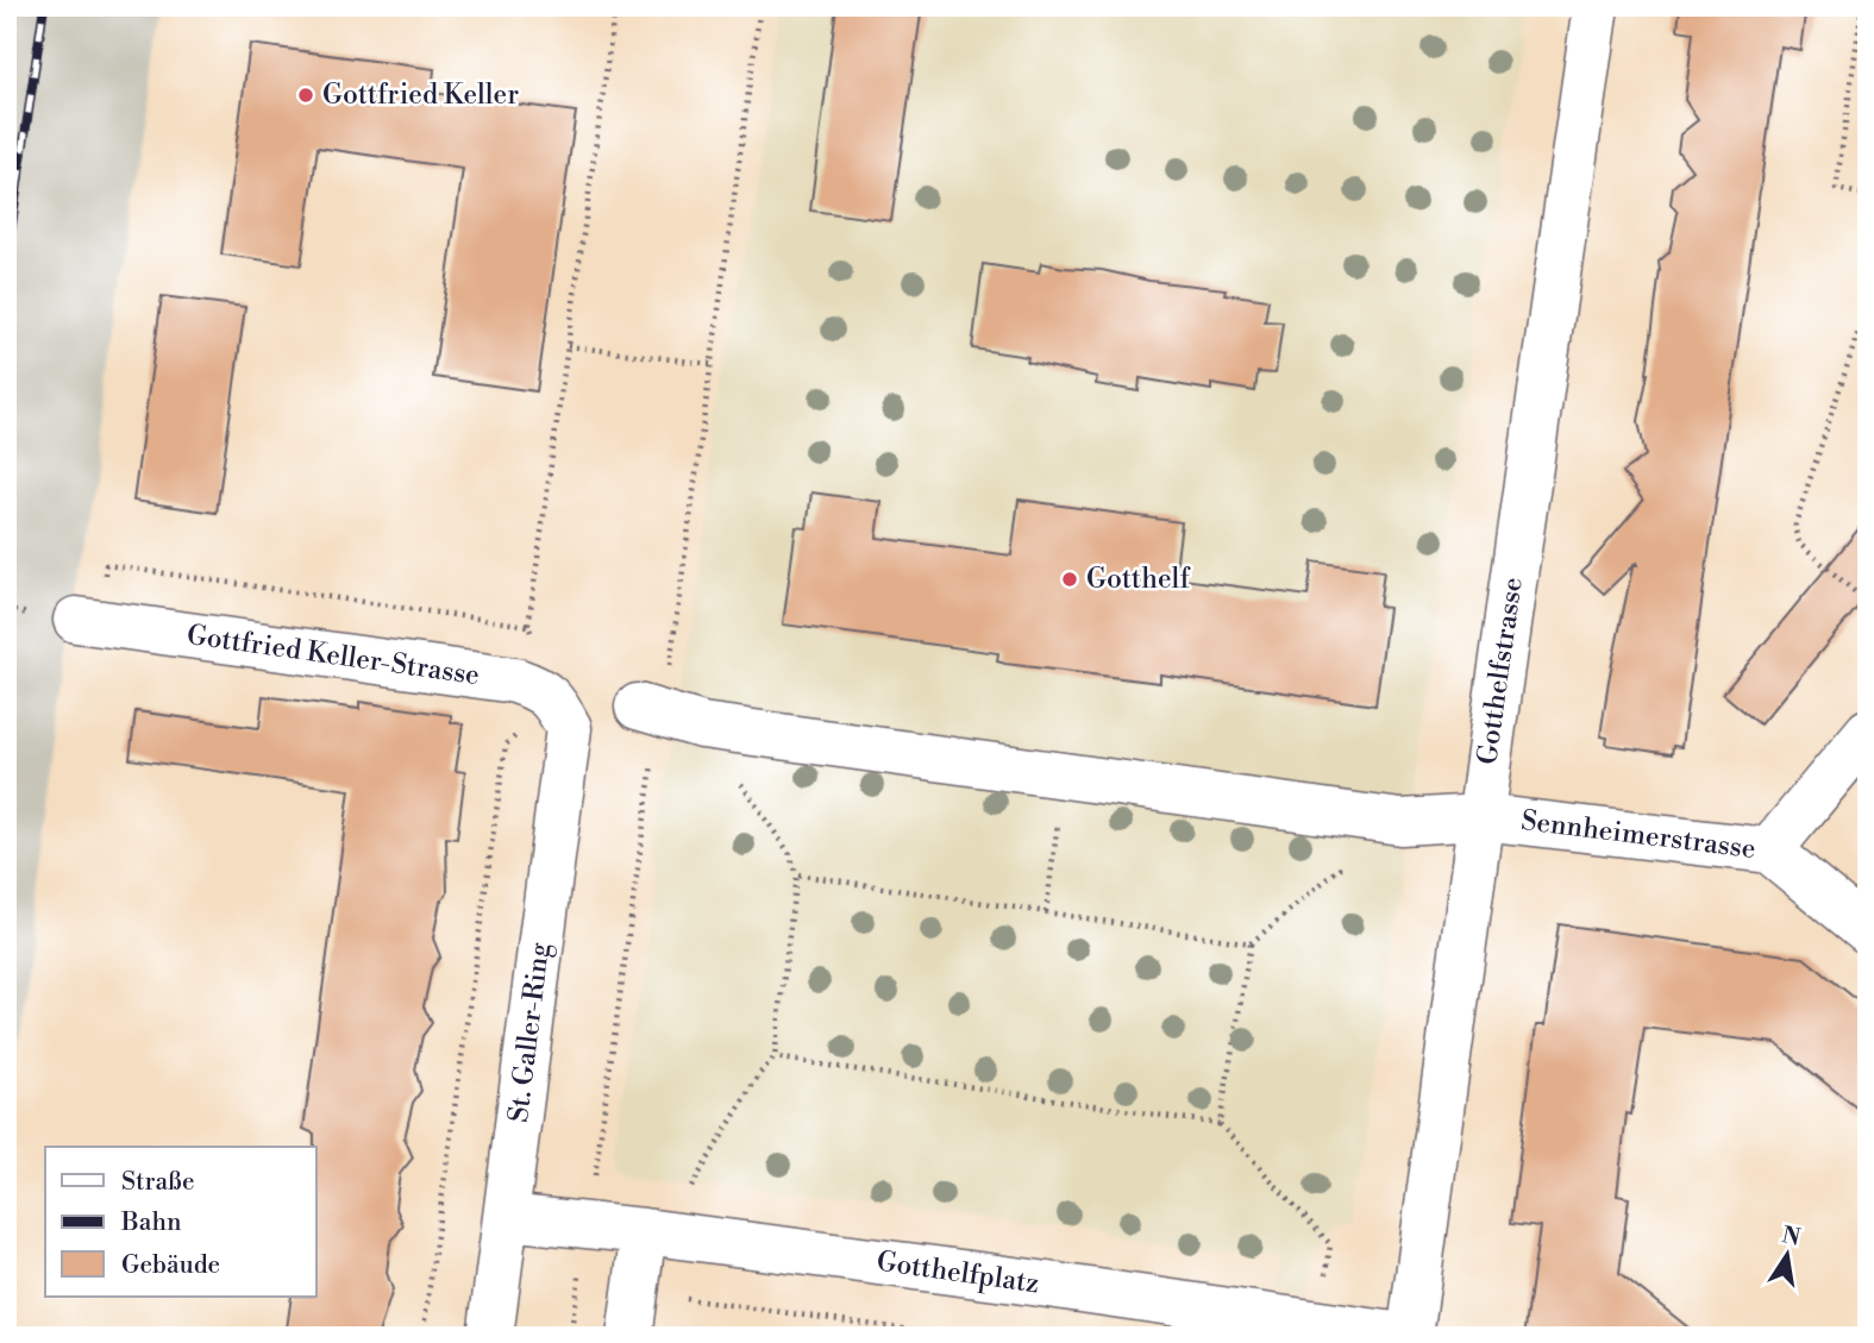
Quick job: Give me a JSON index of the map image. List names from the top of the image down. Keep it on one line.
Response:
{"streets":{"street":["Gottfried Keller-Strasse","Gotthelfstrasse","Sennheimerstrasse","St. Galler-Ring","Gotthelfplatz"]},"crossings":[["Gottfried Keller-Strasse","St. Galler-Ring"],["Gotthelfstrasse","Sennheimerstrasse"],["Gotthelfstrasse","Gotthelfplatz"],["St. Galler-Ring","Gotthelfplatz"]],"places":["Gottfried Keller","Gotthelf"],"legend":["Straße","Bahn","Gebäude"],"north":"top"}
